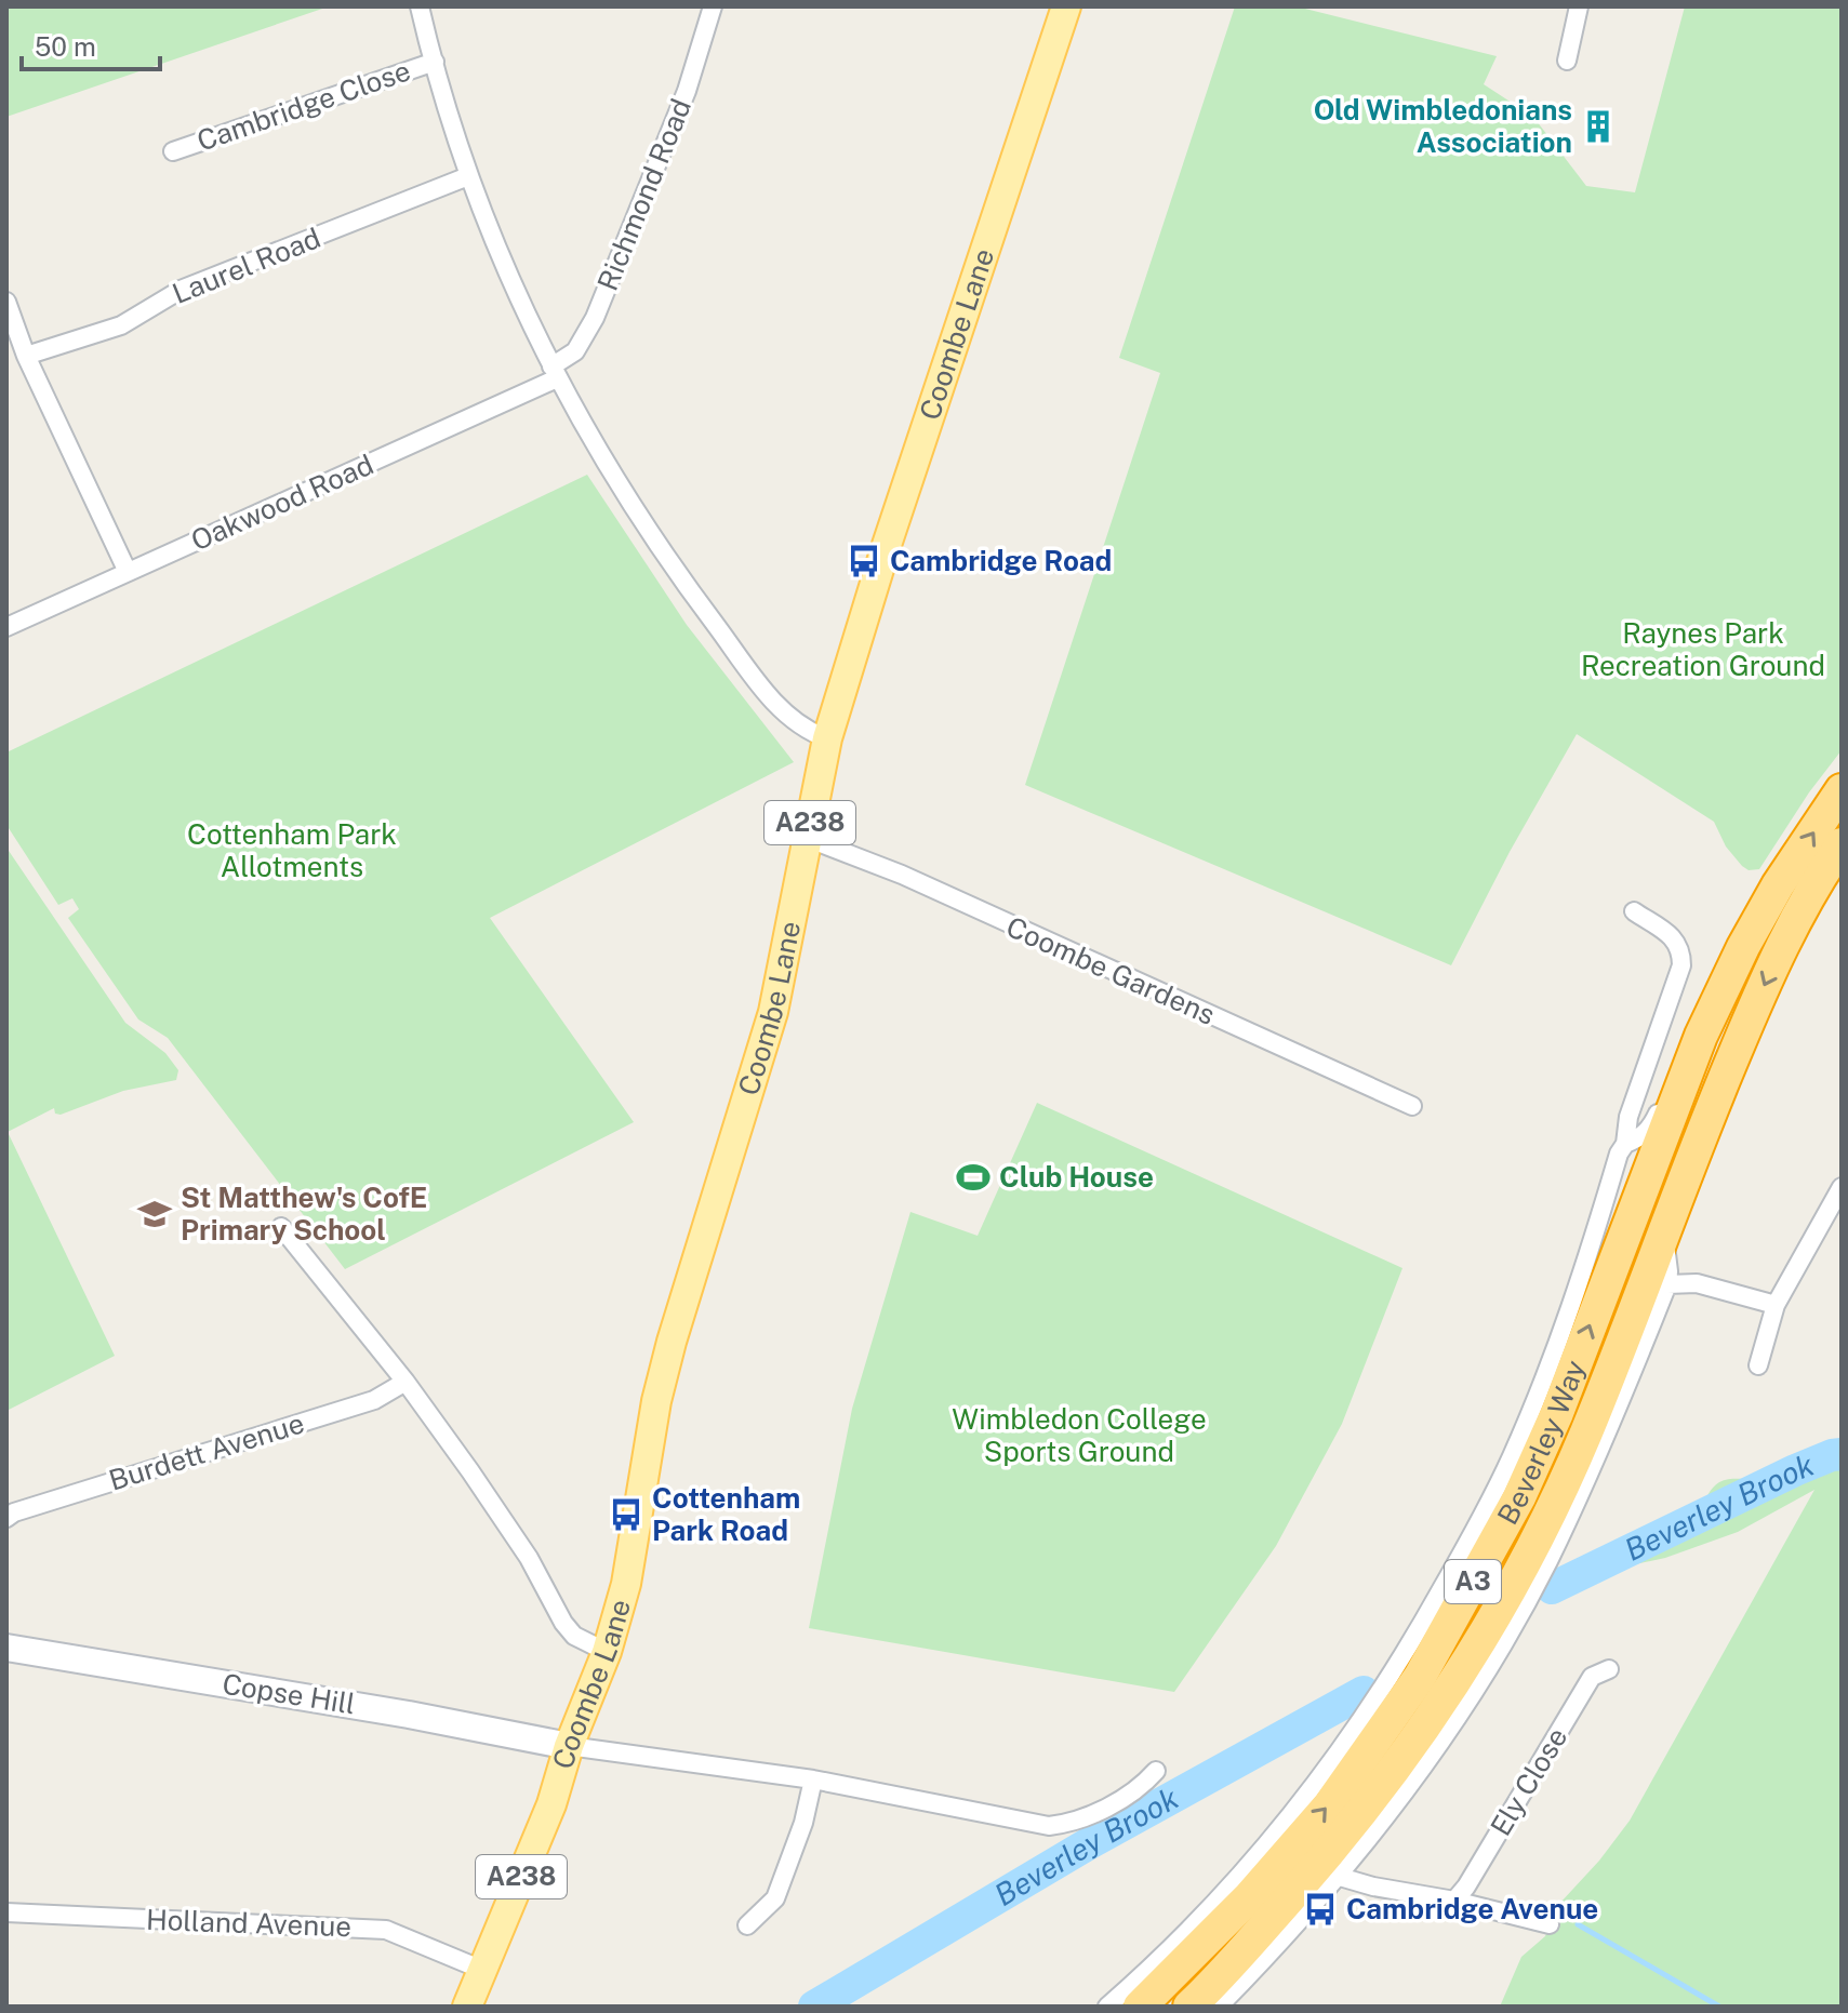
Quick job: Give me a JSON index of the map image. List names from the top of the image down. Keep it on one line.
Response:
{"streets":{"highway":["Beverley Way","A3"],"main road":["Coombe Lane","A238"],"street":["Cambridge Close","Richmond Road","Laurel Road","Oakwood Road","Coombe Gardens","Burdett Avenue","Copse Hill","Ely Close","Holland Avenue"]},"crossings":[["Richmond Road","Oakwood Road"],["Coombe Lane","Coombe Gardens"],["Coombe Lane","Copse Hill"],["Coombe Lane","Holland Avenue"]],"water":["Beverley Brook"],"parks":["Raynes Park Recreation Ground","Cottenham Park Allotments","Wimbledon College Sports Ground"],"places":{"building":["Old Wimbledonians Association"],"bus stop":["Cambridge Road","Cottenham Park Road","Cambridge Avenue"],"sports":["Club House"],"school or university":["St Matthew's CofE Primary School"]},"scale_bar":"50 m"}
